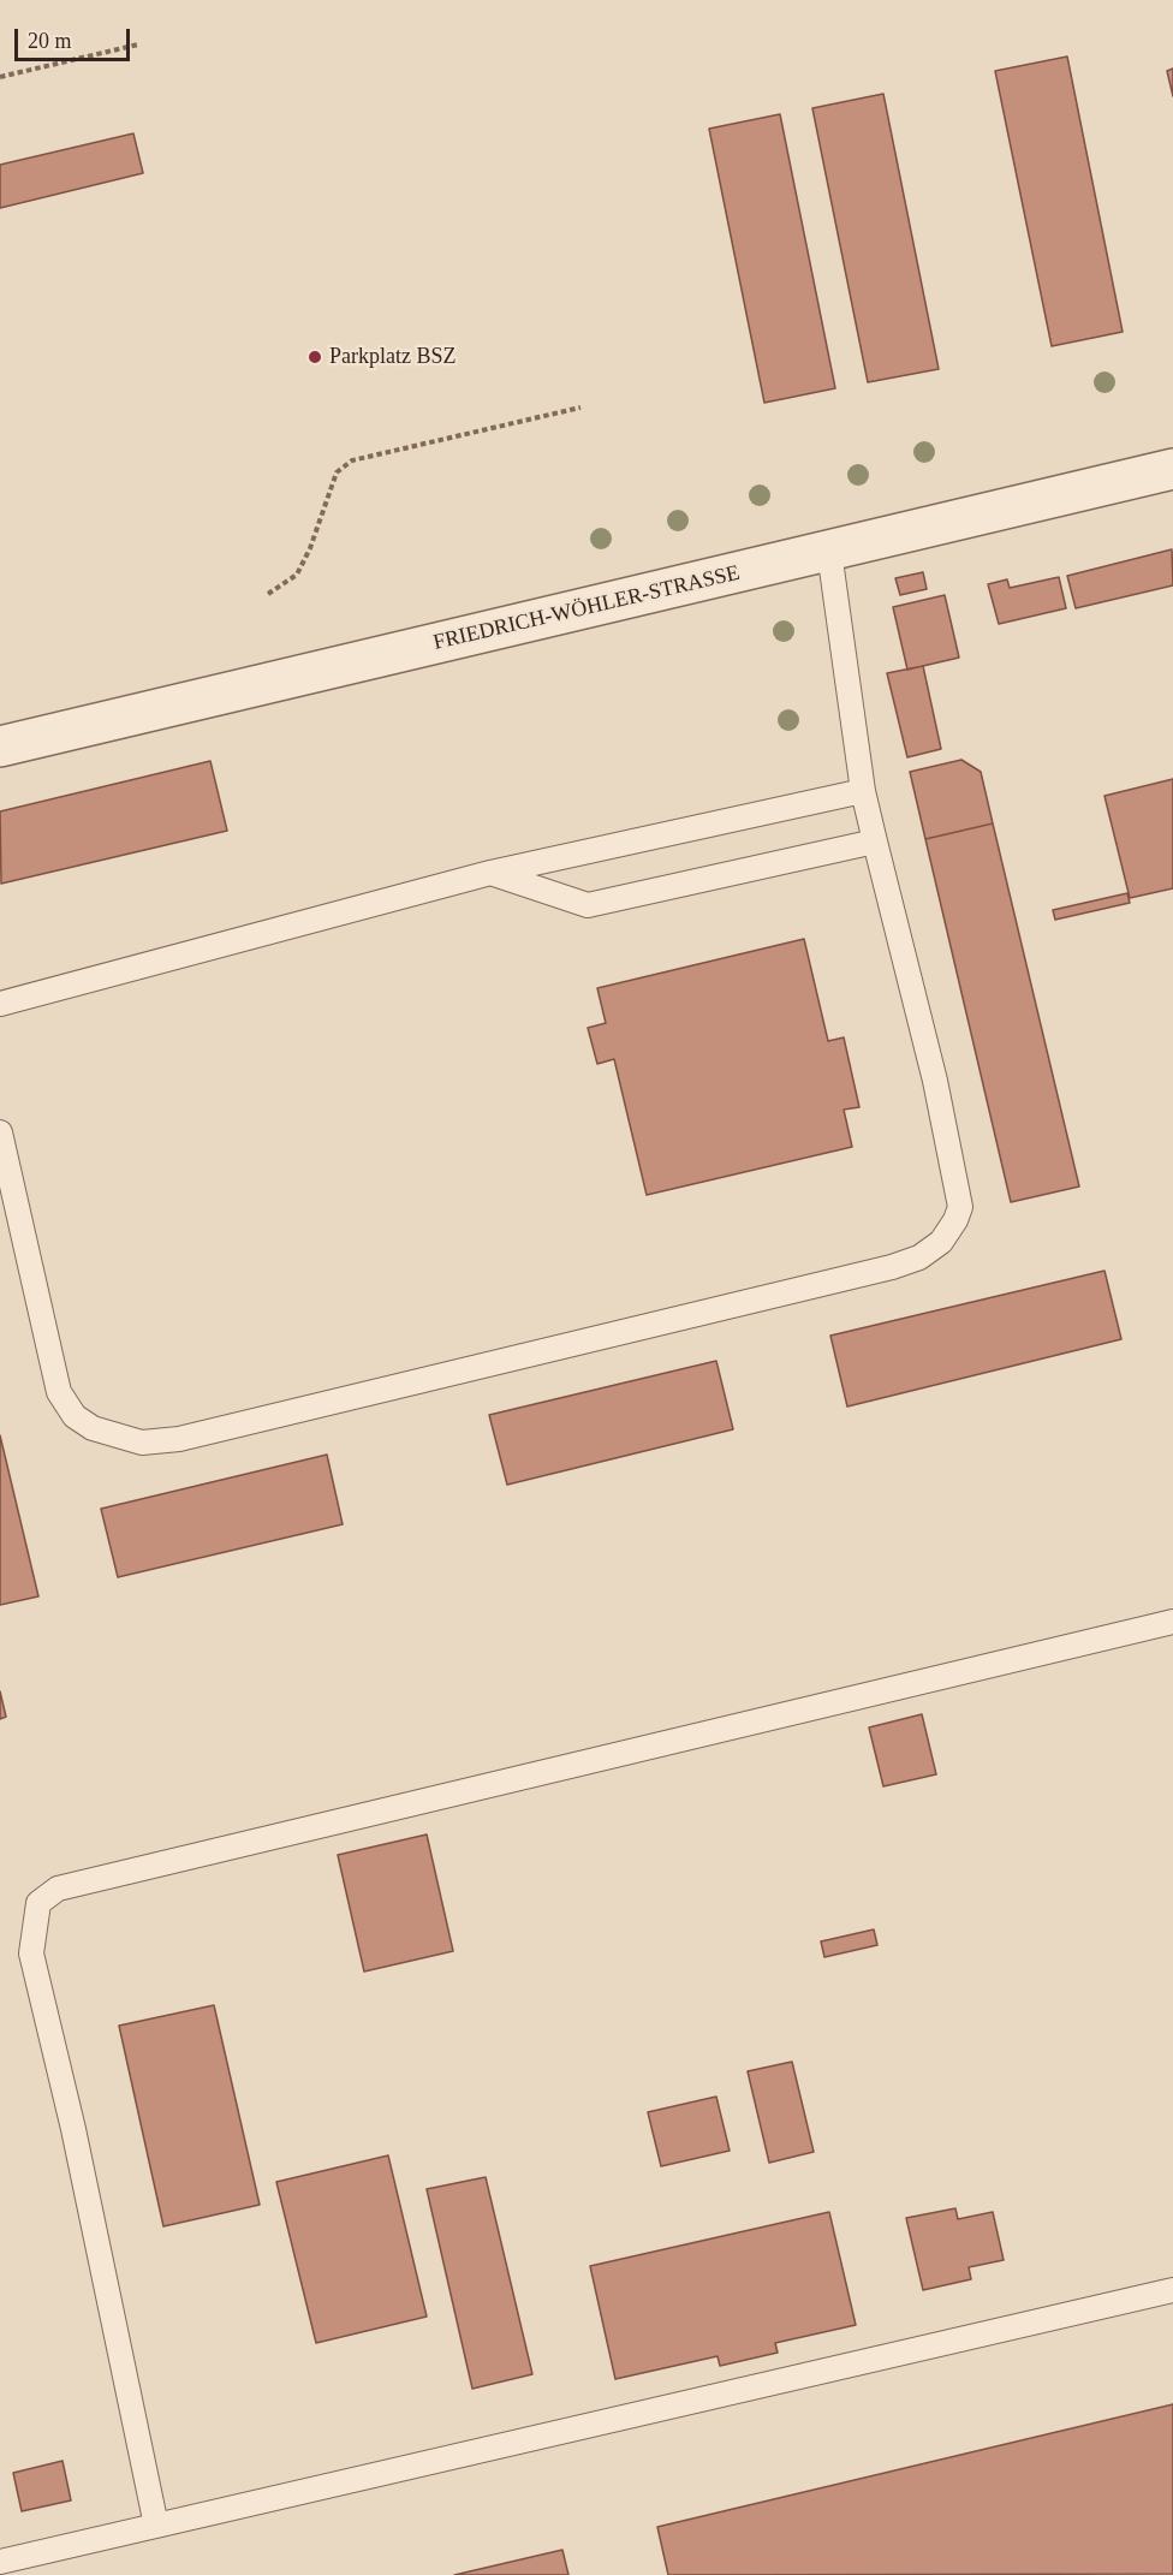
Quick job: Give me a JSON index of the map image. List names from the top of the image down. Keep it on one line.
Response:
{"streets":{"street":["FRIEDRICH-WÖHLER-STRASSE"]},"places":["Parkplatz BSZ"],"scale_bar":"20 m"}
